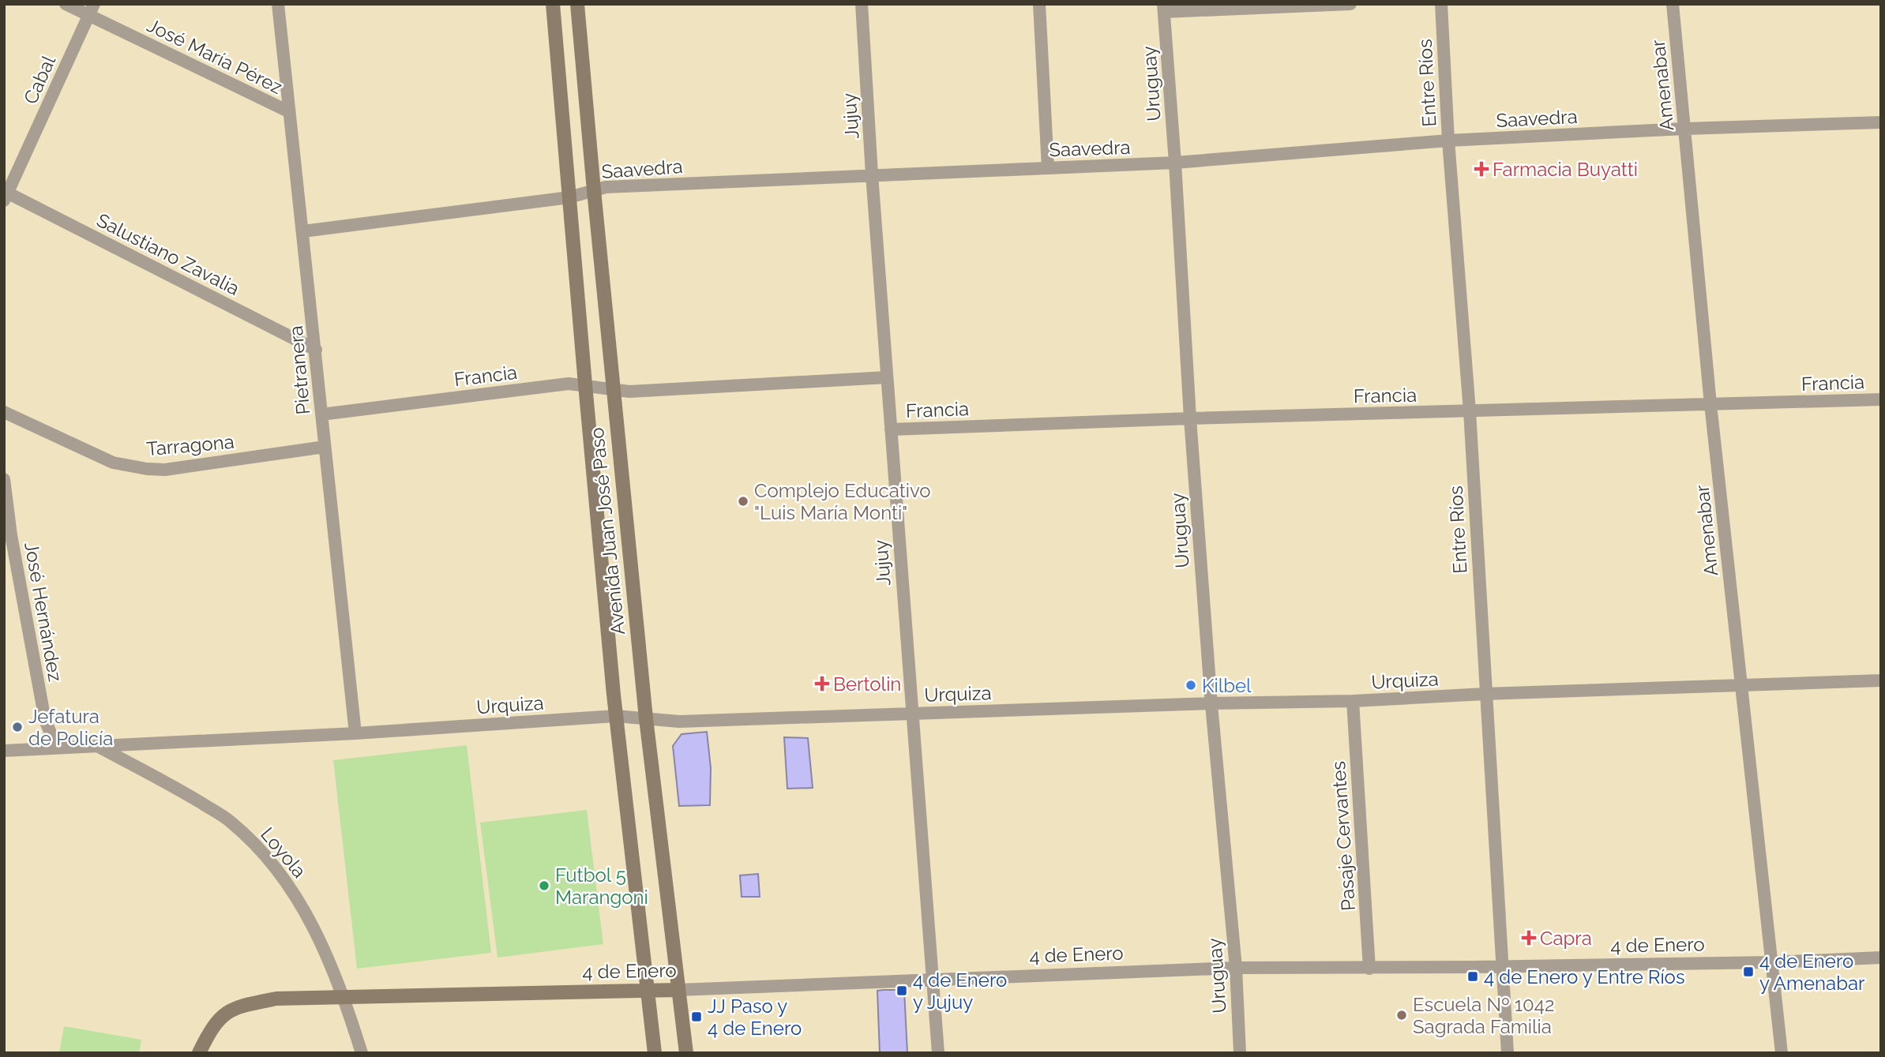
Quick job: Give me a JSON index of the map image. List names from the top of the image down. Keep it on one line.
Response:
{"streets":{"main road":["Avenida Juan José Paso","4 de Enero"],"street":["José María Pérez","Cabal","Entre Ríos","Uruguay","Amenabar","Jujuy","Saavedra","Salustiano Zavalia","Pietranera","Francia","Tarragona","José Hernández","Urquiza","Pasaje Cervantes","Loyola"]},"crossings":[["José María Pérez","Cabal"],["José María Pérez","Pietranera"],["Cabal","Salustiano Zavalia"],["Entre Ríos","Saavedra"],["Entre Ríos","Francia"],["Entre Ríos","Urquiza"],["Entre Ríos","4 de Enero"],["Uruguay","Saavedra"],["Uruguay","Francia"],["Uruguay","Urquiza"],["Uruguay","4 de Enero"],["Amenabar","Saavedra"],["Amenabar","Francia"],["Amenabar","Urquiza"],["Amenabar","4 de Enero"],["Jujuy","Saavedra"],["Jujuy","Francia"],["Jujuy","Urquiza"],["Jujuy","4 de Enero"],["Saavedra","Pietranera"],["Saavedra","Avenida Juan José Paso"],["Salustiano Zavalia","Pietranera"],["Pietranera","Francia"],["Pietranera","Tarragona"],["Pietranera","Urquiza"],["Francia","Avenida Juan José Paso"],["Avenida Juan José Paso","Urquiza"],["Avenida Juan José Paso","4 de Enero"],["José Hernández","Urquiza"],["Urquiza","Pasaje Cervantes"],["Urquiza","Loyola"],["Pasaje Cervantes","4 de Enero"],["Loyola","4 de Enero"]],"places":{"health":["Farmacia Buyatti","Bertolin","Capra"],"other":["Complejo Educativo \"Luis María Monti\"","Kilbel","Jefatura de Policía","Futbol 5 Marangoni","Escuela Nº 1042 Sagrada Familia"],"transit":["4 de Enero y Amenabar","4 de Enero y Entre Ríos","4 de Enero y Jujuy","JJ Paso y 4 de Enero"]}}
